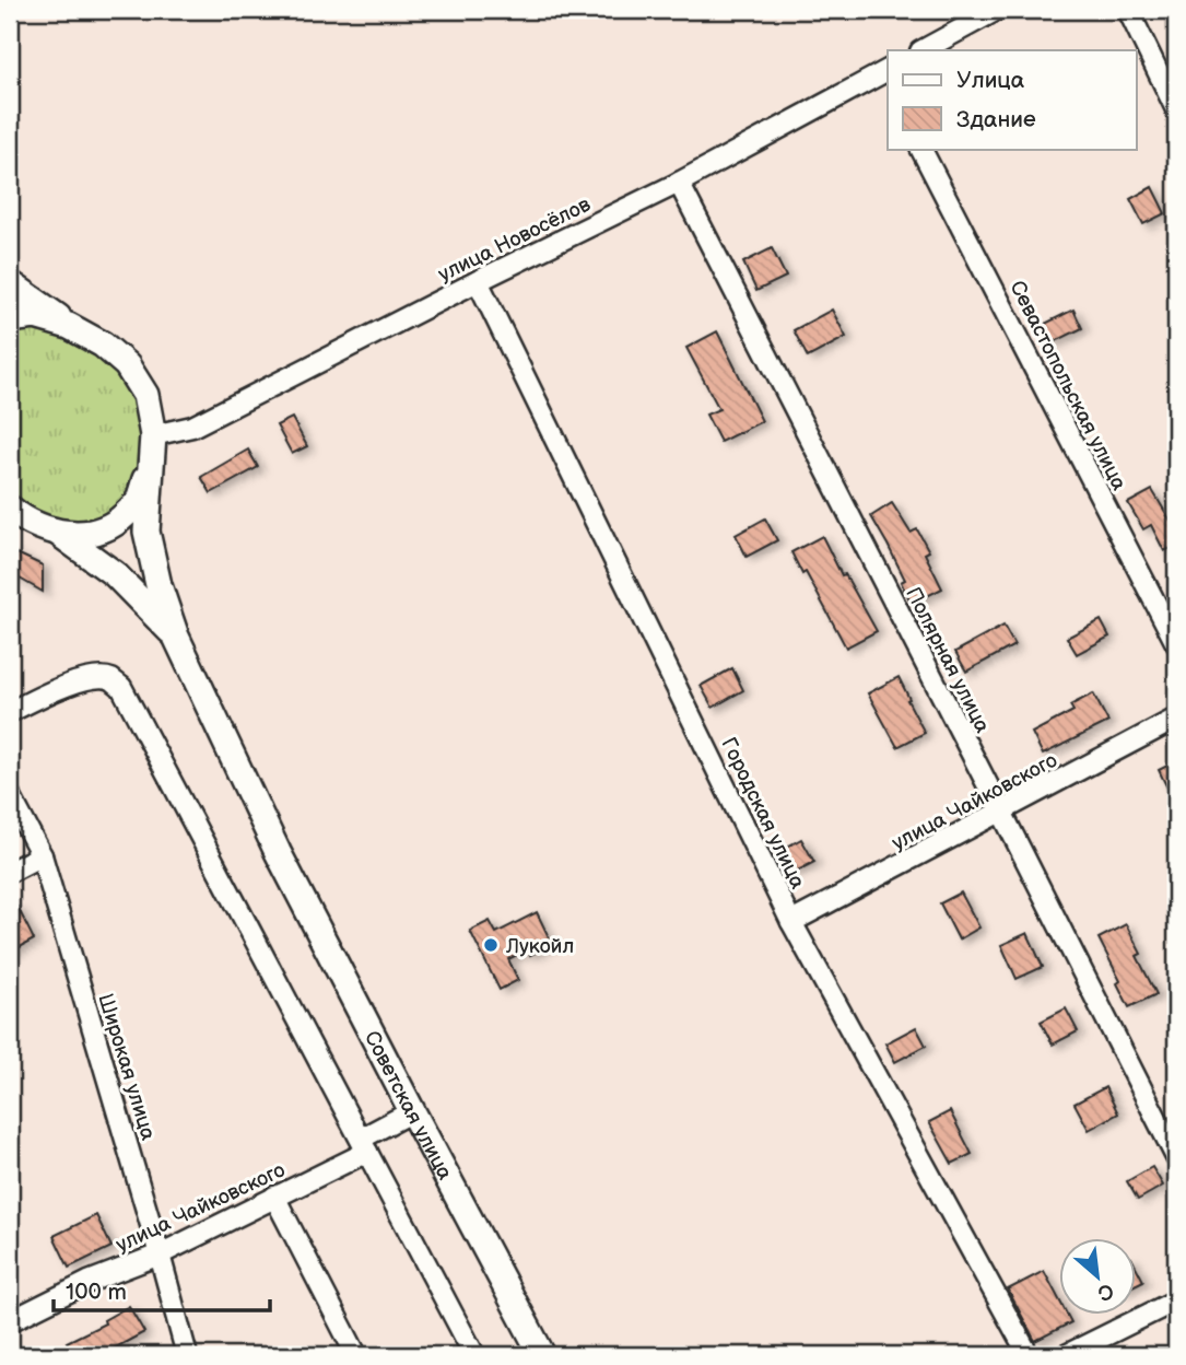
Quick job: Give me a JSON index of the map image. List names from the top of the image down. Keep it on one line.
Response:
{"streets":{"main road":["Советская улица"],"street":["улица Новосёлов","Севастопольская улица","Полярная улица","улица Чайковского","Городская улица","Широкая улица"]},"crossings":[["улица Новосёлов","Полярная улица"],["улица Новосёлов","Городская улица"],["Полярная улица","улица Чайковского"],["улица Чайковского","Городская улица"],["улица Чайковского","Широкая улица"],["улица Чайковского","Советская улица"]],"places":["Лукойл"],"legend":["Улица","Здание"],"scale_bar":"100 m","north":"bottom right"}
